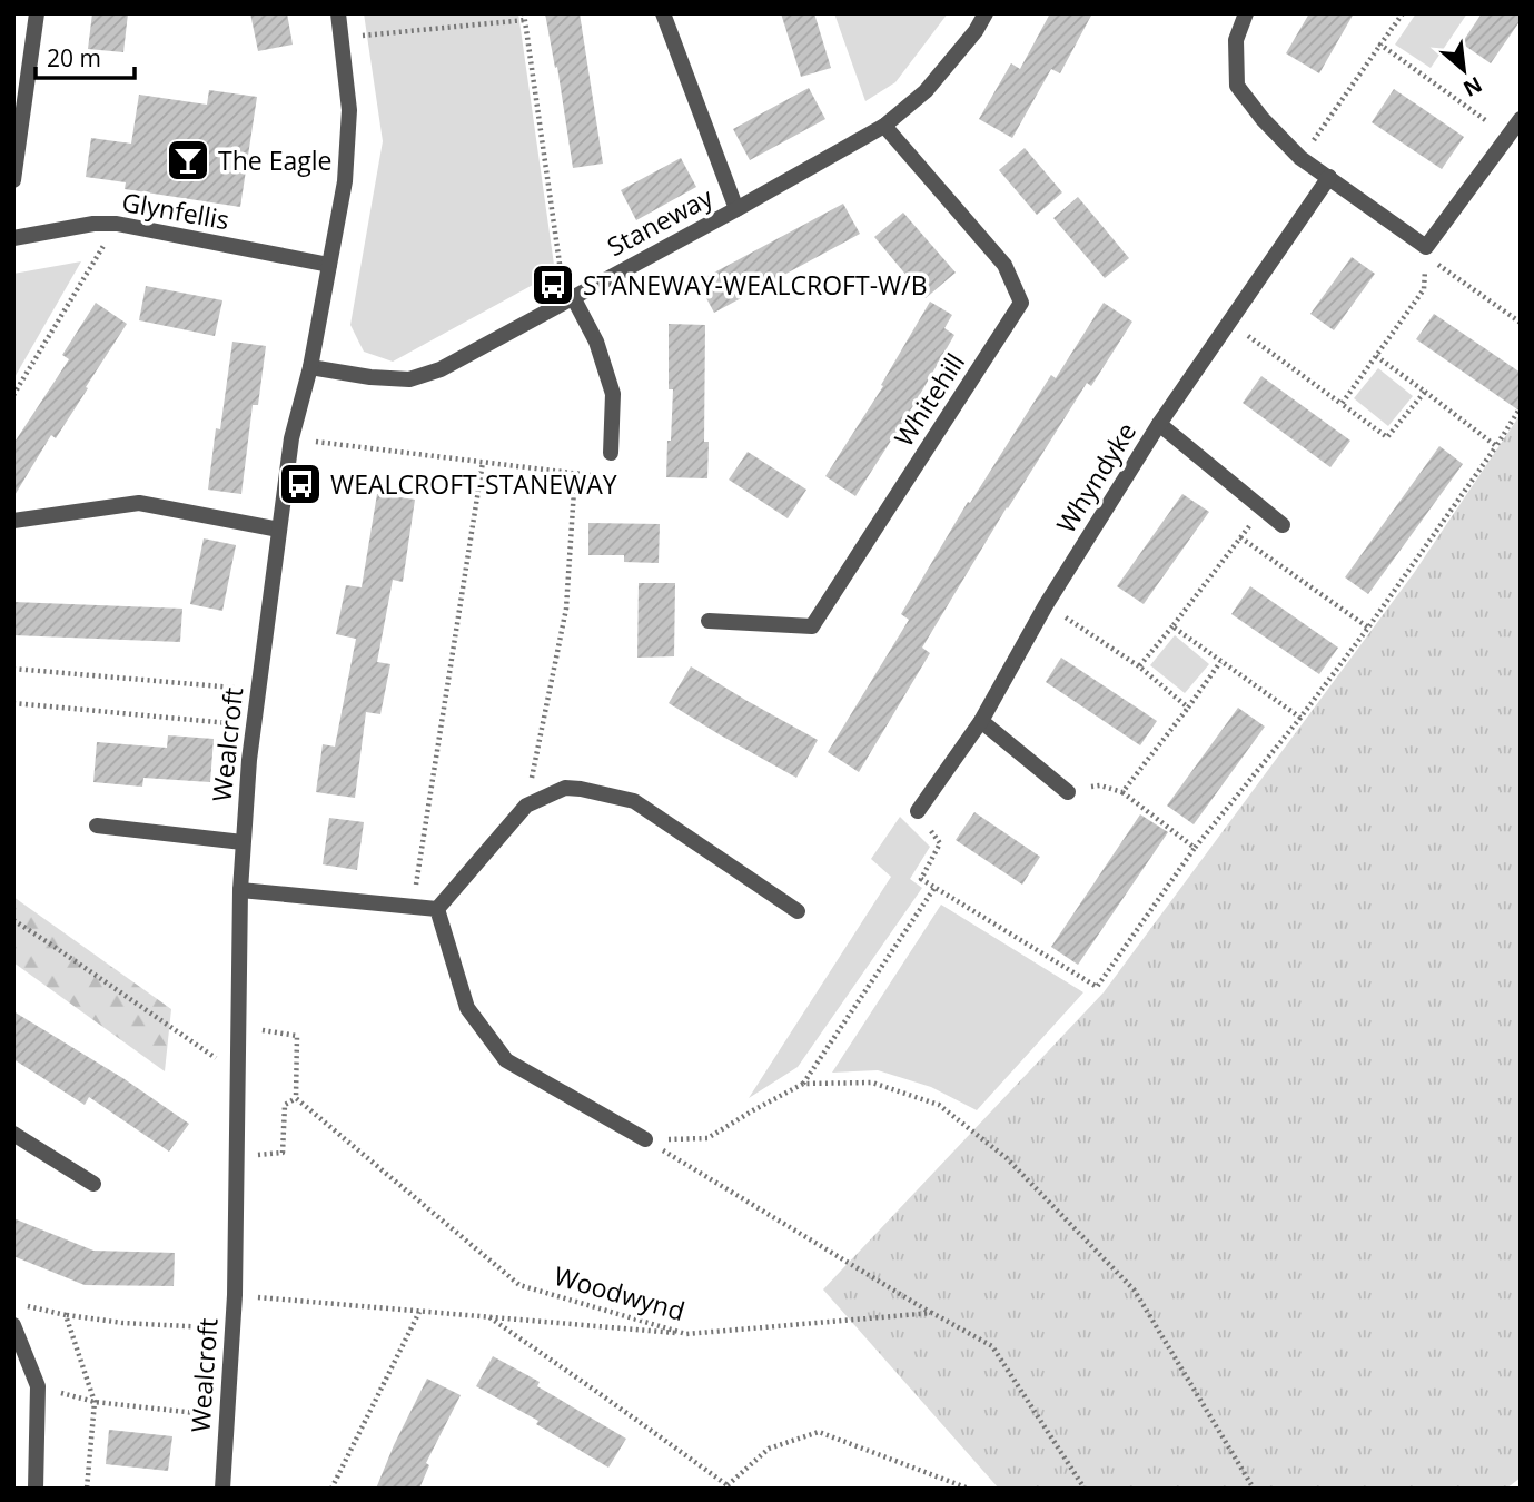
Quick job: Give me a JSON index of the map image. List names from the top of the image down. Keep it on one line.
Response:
{"streets":{"street":["Glynfellis","Staneway","Whitehill","Whyndyke","Wealcroft"],"path":["Woodwynd"]},"crossings":[["Glynfellis","Wealcroft"],["Staneway","Whitehill"],["Staneway","Wealcroft"]],"places":{"bar":["The Eagle"],"bus stop":["STANEWAY-WEALCROFT-W/B","WEALCROFT-STANEWAY"]},"scale_bar":"20 m","north":"bottom right"}
